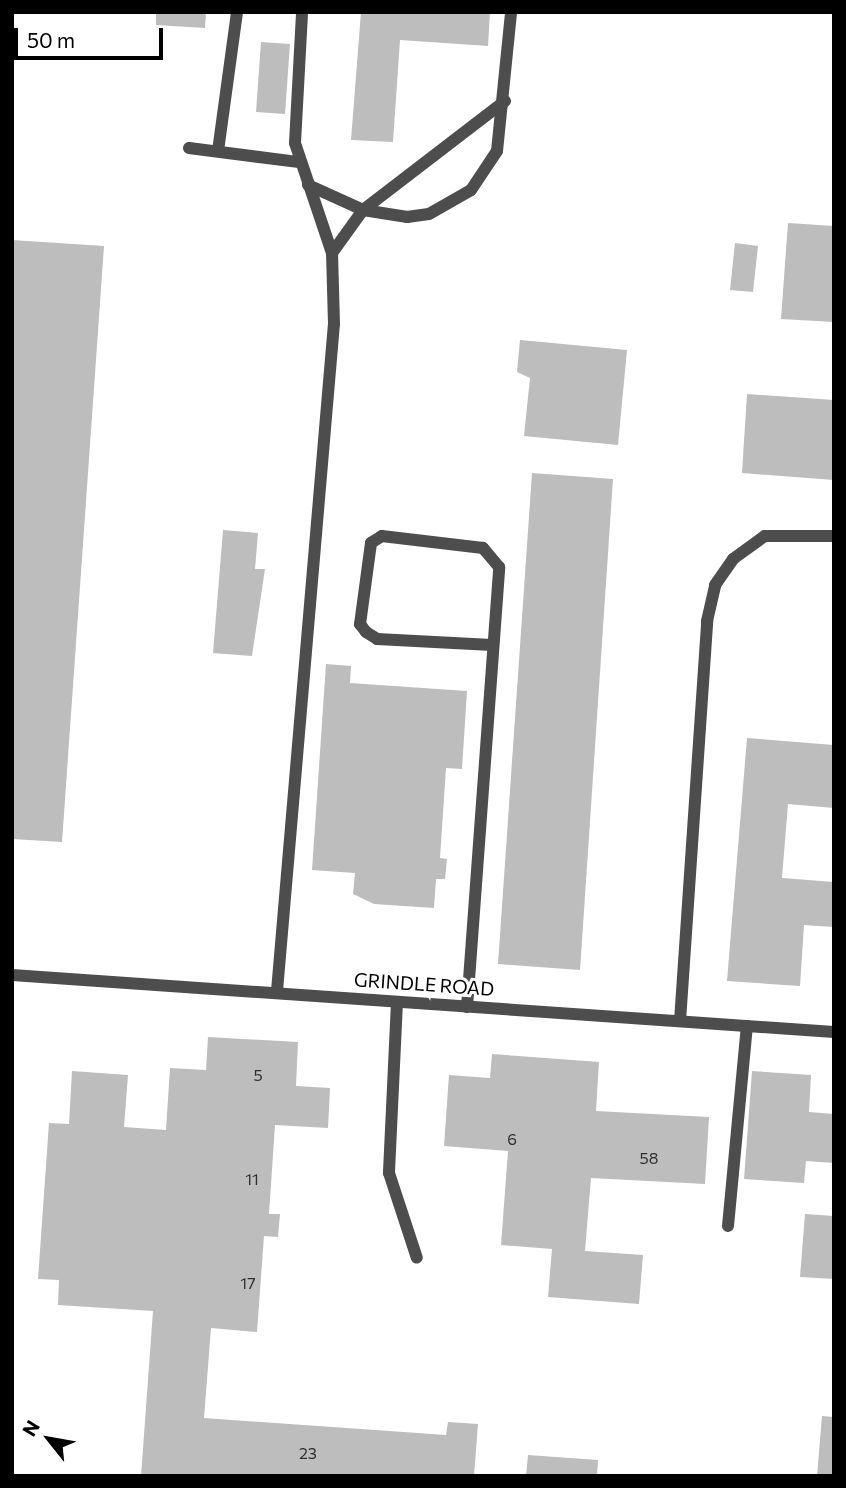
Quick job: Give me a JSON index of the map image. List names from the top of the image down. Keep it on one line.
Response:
{"streets":{"street":["GRINDLE ROAD"]},"house_numbers":["5","6","58","11","17","23"],"scale_bar":"50 m","north":"top left"}
